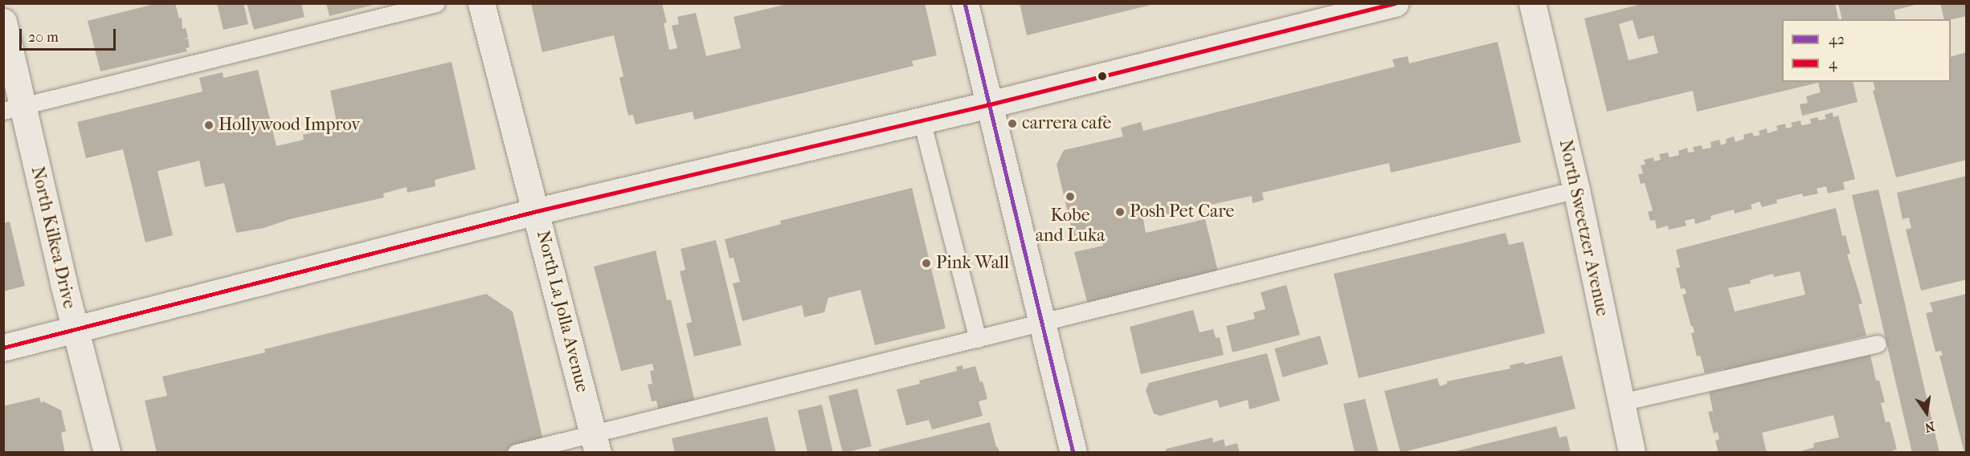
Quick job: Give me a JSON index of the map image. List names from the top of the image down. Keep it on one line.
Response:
{"streets":{"street":["North Sweetzer Avenue","North Kilkea Drive","North La Jolla Avenue"]},"places":["carrera cafe","Hollywood Improv","Kobe and Luka","Posh Pet Care","Pink Wall"],"lines":["transit line 42","transit line 4"],"legend":["42","4"],"scale_bar":"20 m","north":"bottom"}
